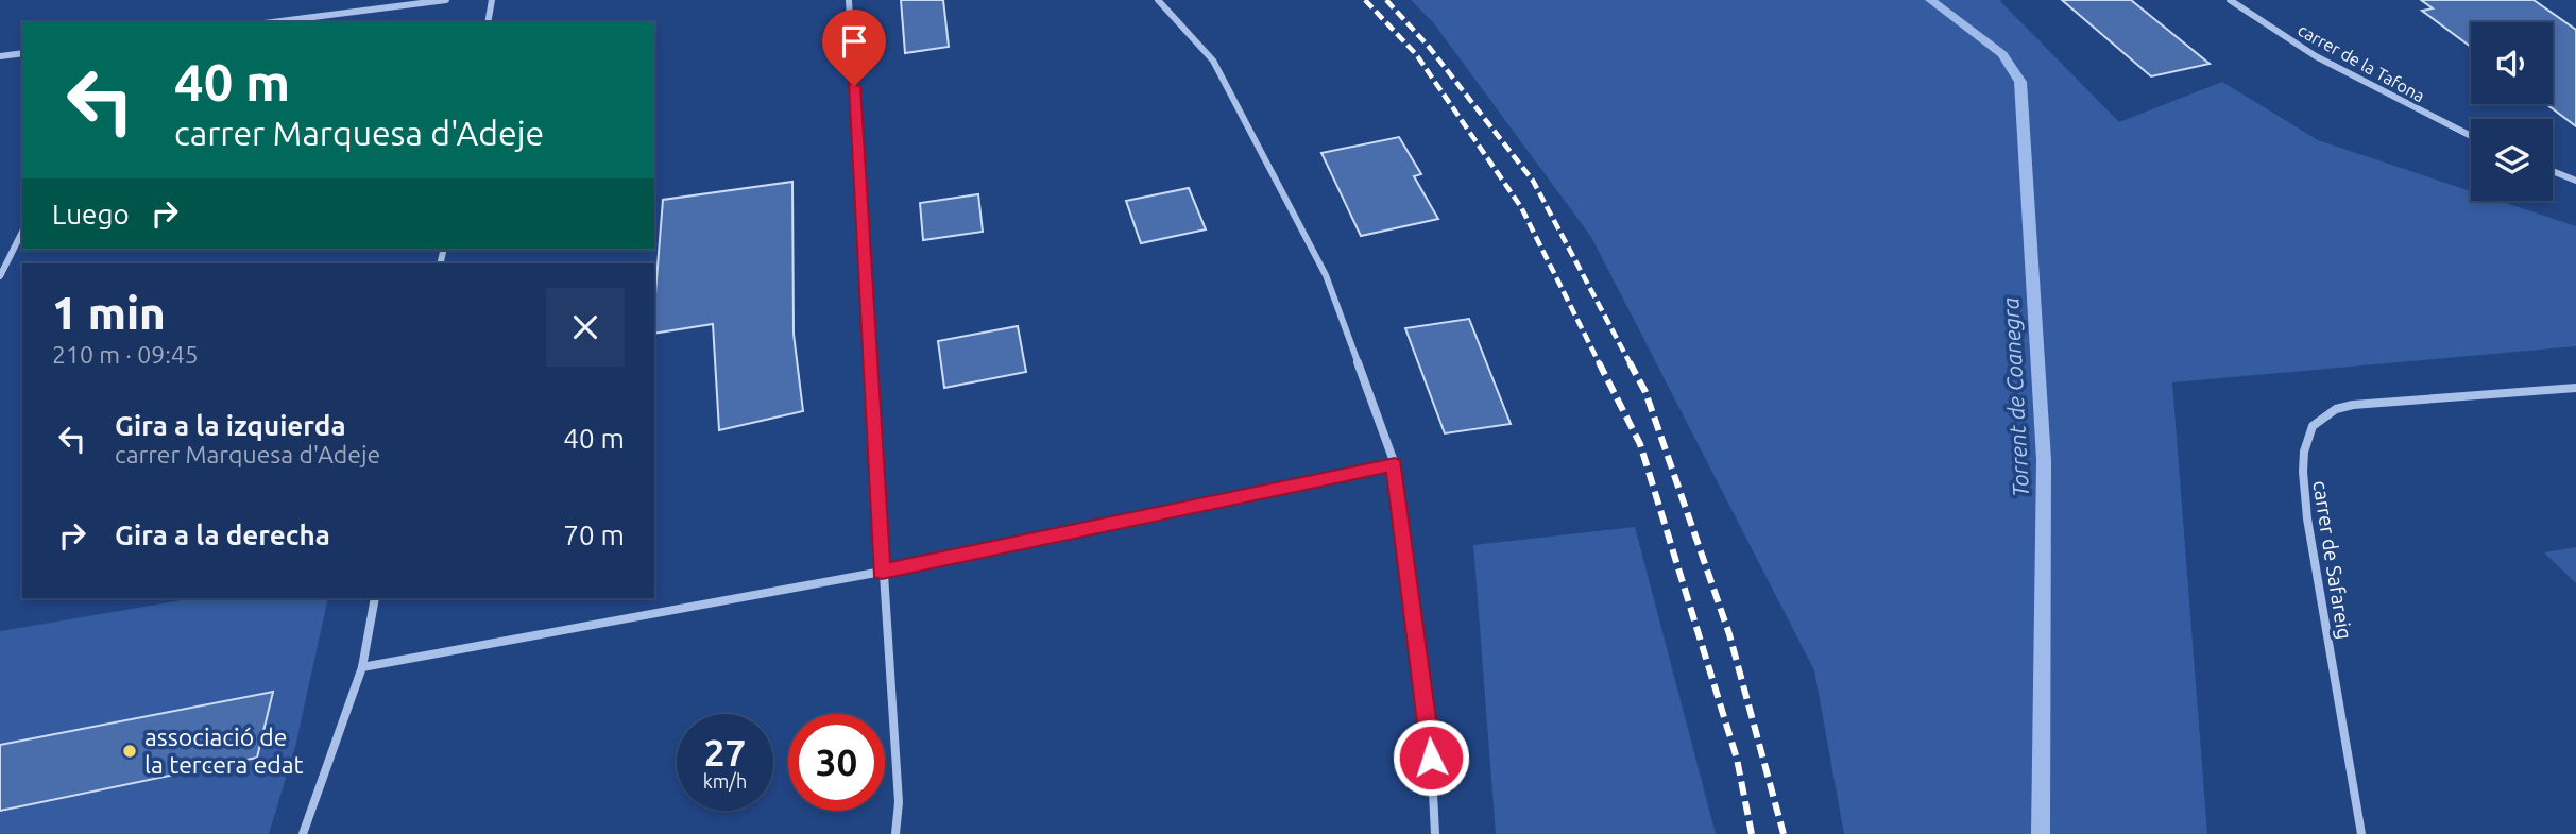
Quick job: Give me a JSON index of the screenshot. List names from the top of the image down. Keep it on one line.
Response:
{"streets":{"street":["carrer de la Tafona","carrer de Safareig"]},"water":["Torrent de Coanegra"],"places":["associació de la tercera edat"],"page":{"turn":["40 m","carrer Marquesa d'Adeje"],"then":"Luego","heading":["1 min","210 m · 09:45"],"list":[{"name":"Gira a la izquierda","note":"carrer Marquesa d'Adeje","value":"40 m"},{"name":"Gira a la derecha","value":"70 m"}],"speed":"27 km/h","limit":"30"}}
